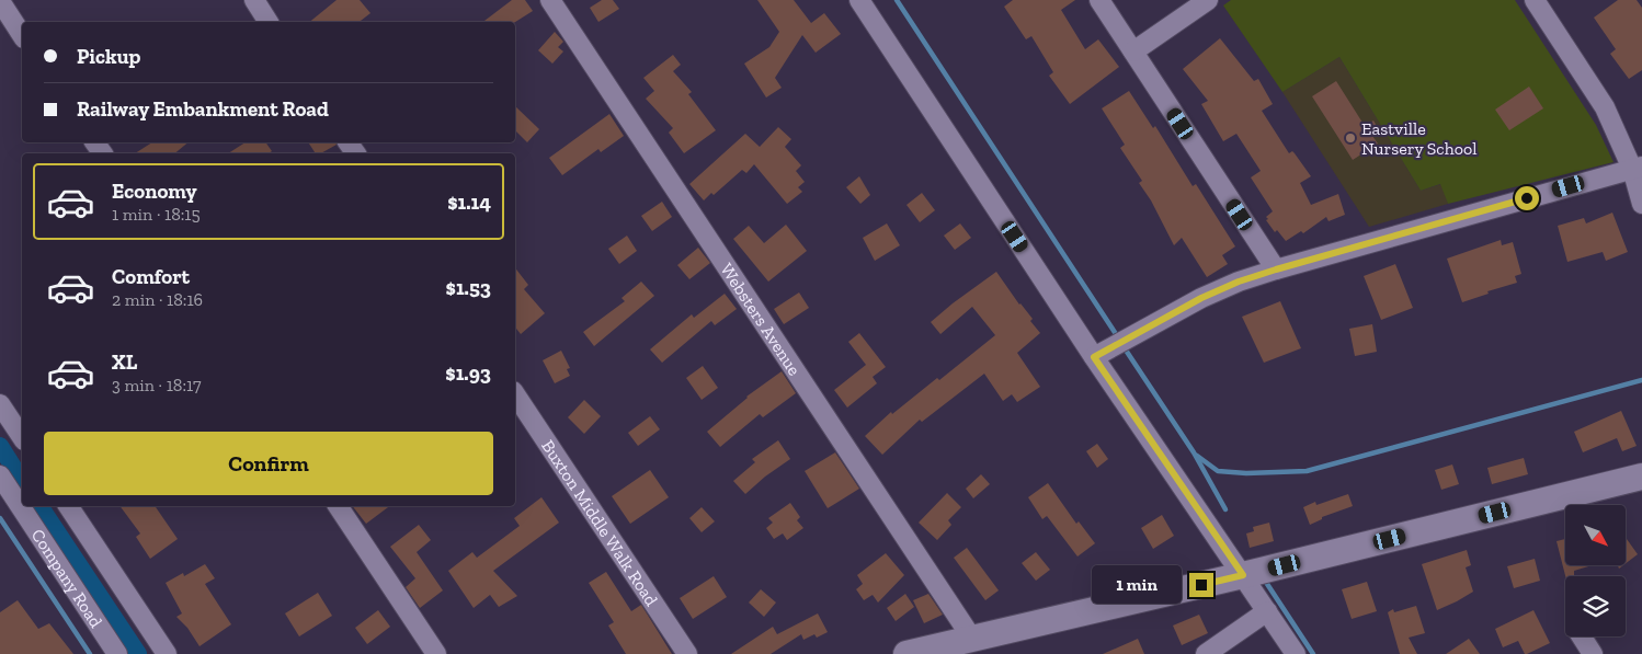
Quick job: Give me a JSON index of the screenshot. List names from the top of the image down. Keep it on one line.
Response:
{"streets":{"street":["Websters Avenue","Buxton Middle Walk Road","Company Road"]},"places":["Eastville Nursery School"],"north":"bottom right","page":{"banner":["Pickup","Railway Embankment Road"],"list":[{"name":"Economy","note":"1 min · 18:15","value":"$1.14"},{"name":"Comfort","note":"2 min · 18:16","value":"$1.53"},{"name":"XL","note":"3 min · 18:17","value":"$1.93"}],"buttons":"Confirm","bubble":"1 min"}}
